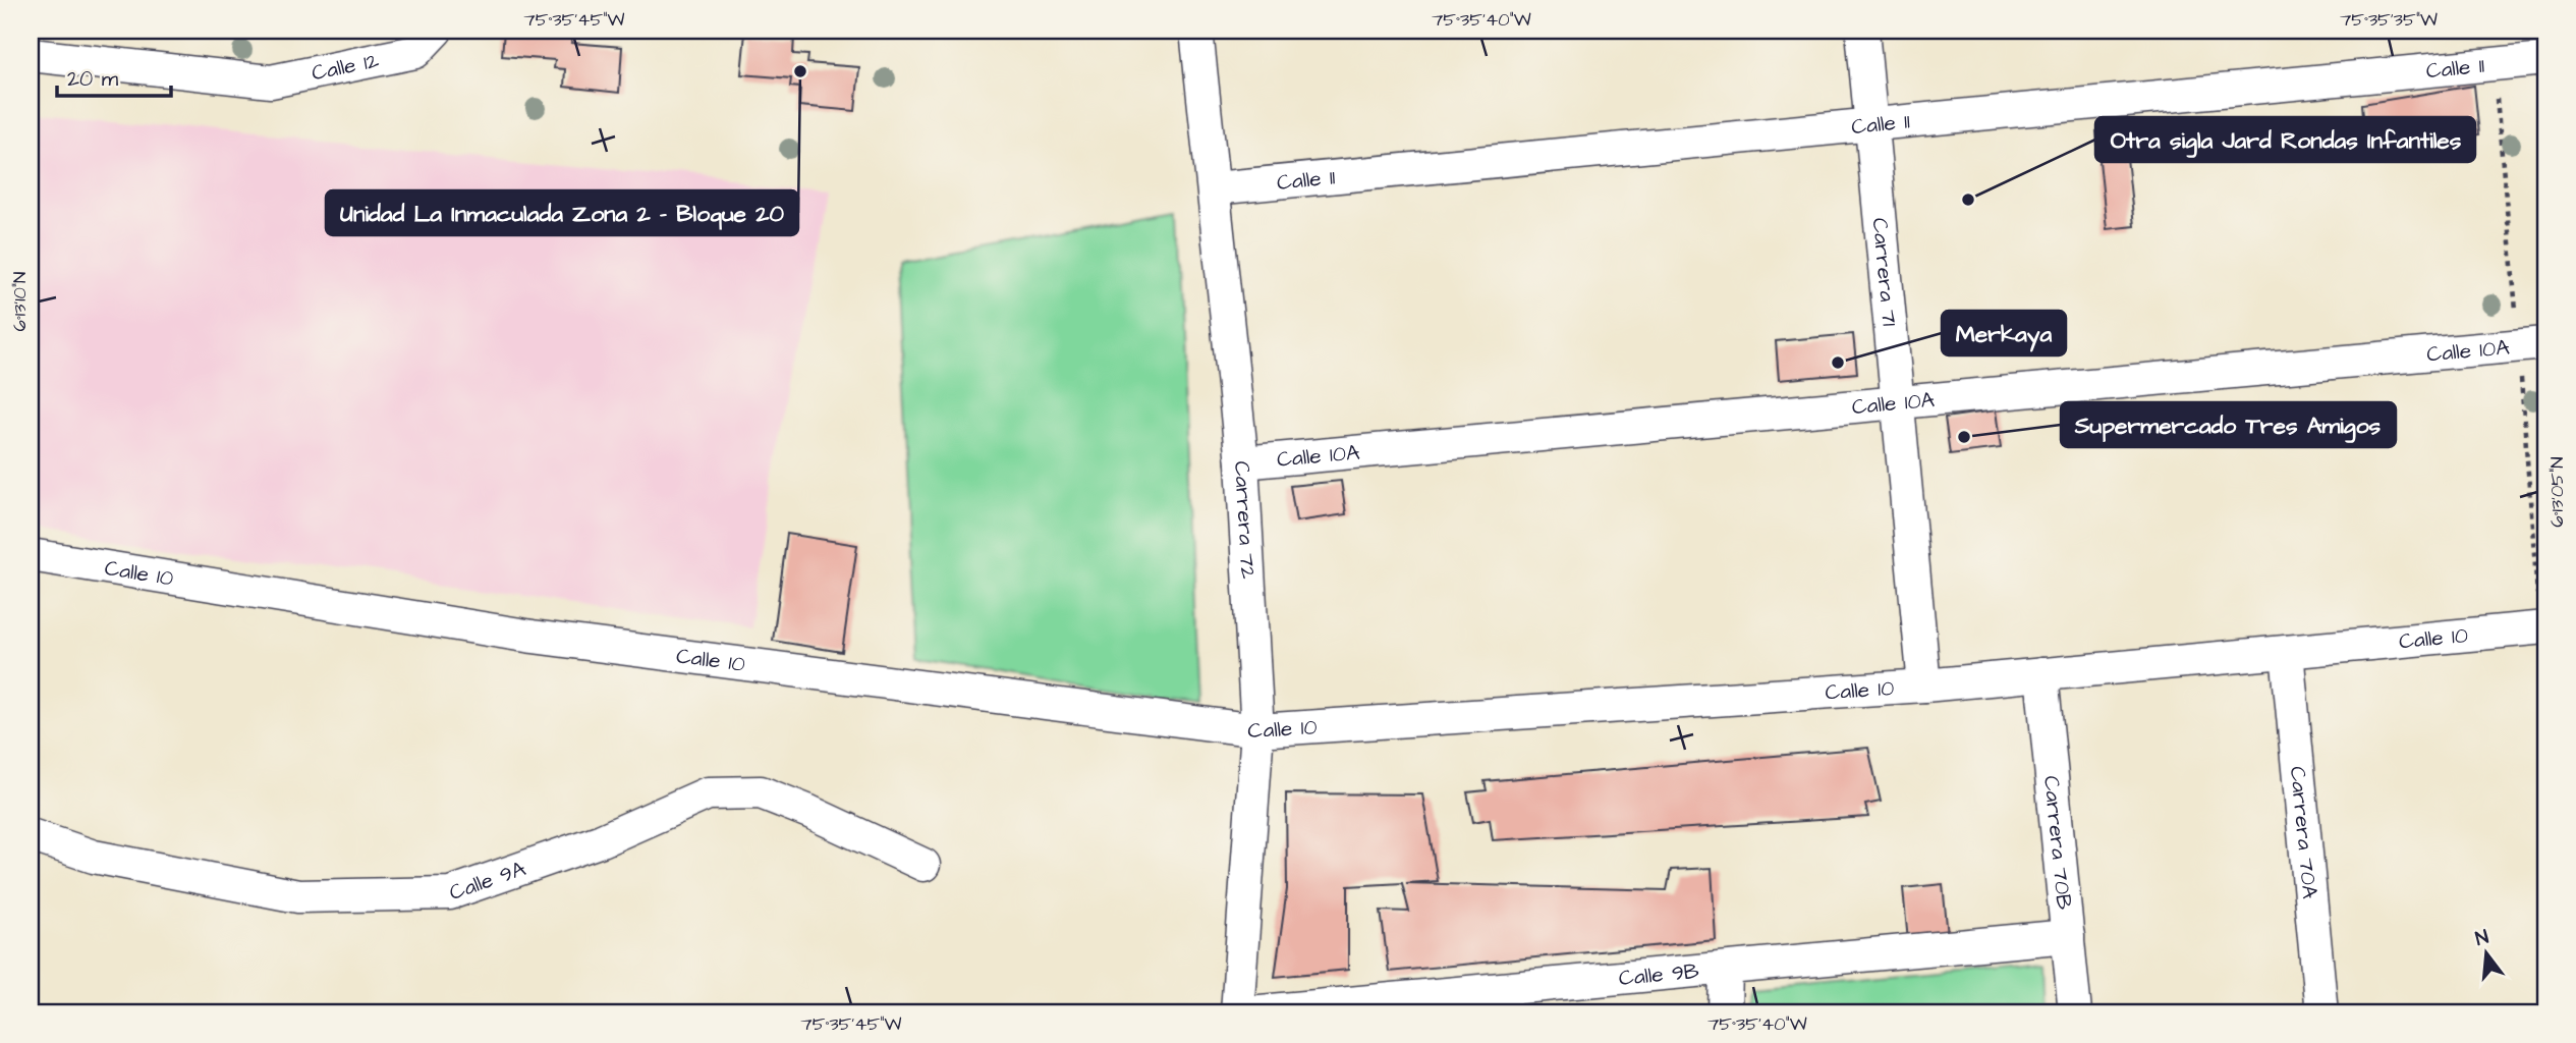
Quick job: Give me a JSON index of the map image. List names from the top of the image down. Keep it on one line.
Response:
{"streets":{"street":["Calle 12","Calle 11","Carrera 71","Calle 10A","Carrera 72","Calle 10","Carrera 70A","Carrera 70B","Calle 9A","Calle 9B"]},"crossings":[["Calle 11","Carrera 71"],["Calle 11","Carrera 72"],["Carrera 71","Calle 10A"],["Carrera 71","Calle 10"],["Calle 10A","Carrera 72"],["Carrera 72","Calle 10"],["Calle 10","Carrera 70A"],["Calle 10","Carrera 70B"],["Carrera 70B","Calle 9B"]],"places":["Unidad La Inmaculada Zona 2 - Bloque 20","Otra sigla Jard Rondas Infantiles","Merkaya","Supermercado Tres Amigos"],"scale_bar":"20 m","north":"top","coordinates":["75°35'45\"W","75°35'40\"W","75°35'35\"W","6°13'10\"N","6°13'05\"N"]}
